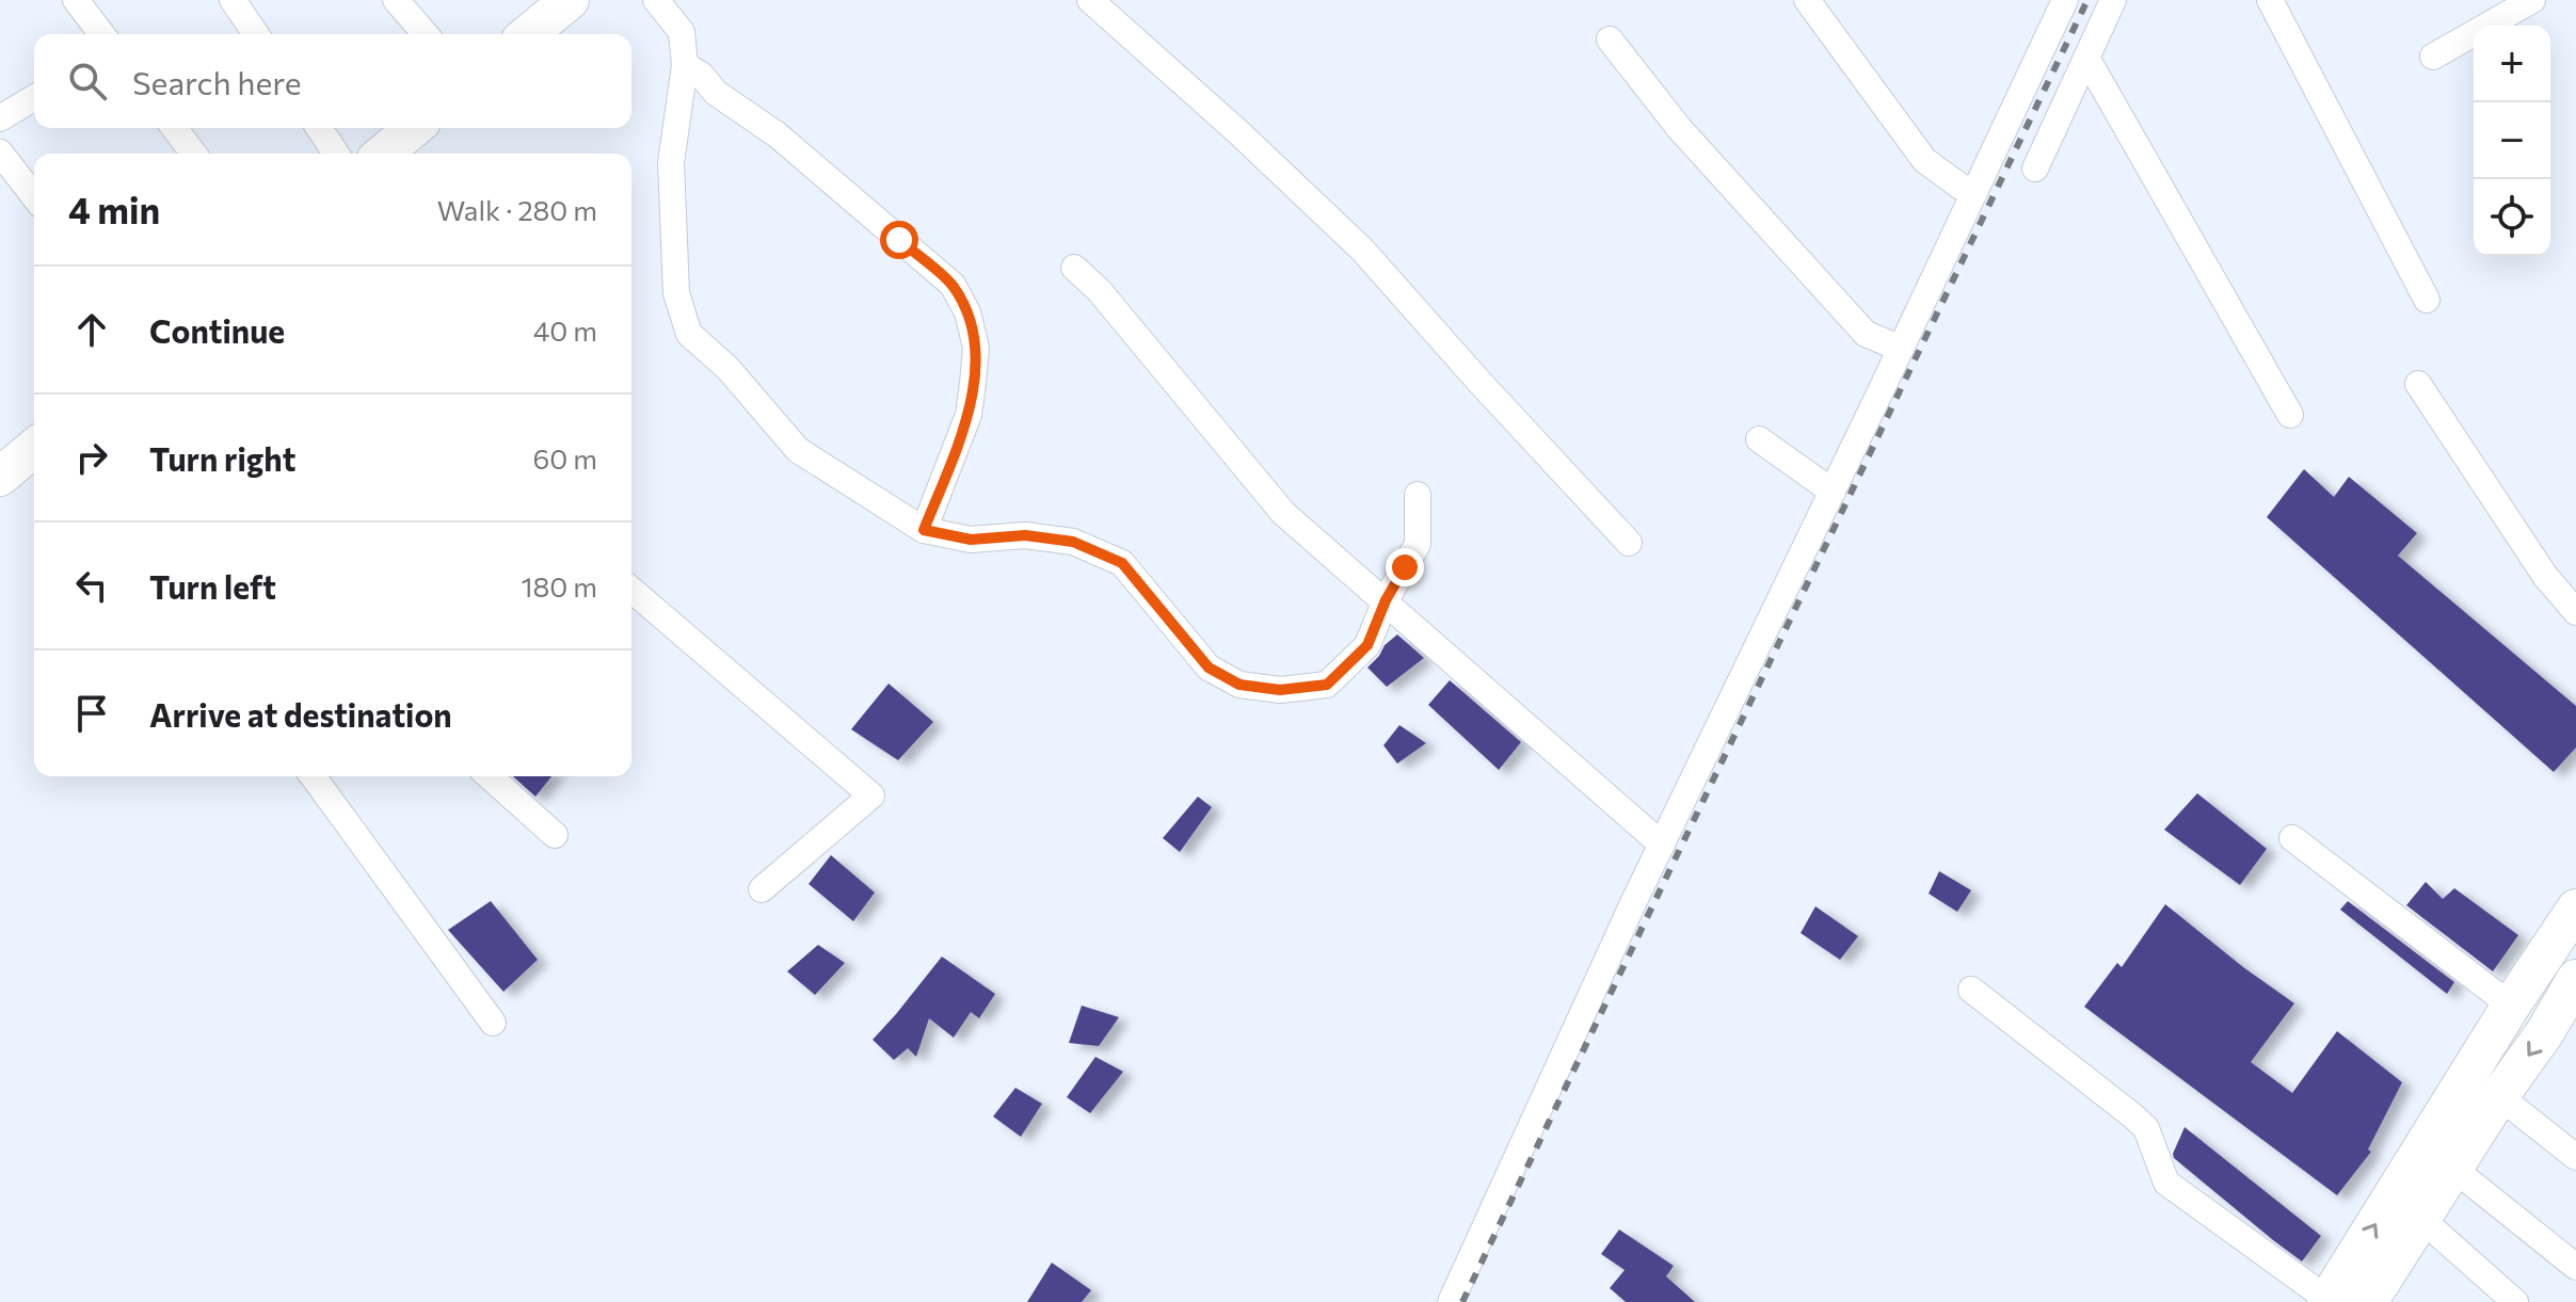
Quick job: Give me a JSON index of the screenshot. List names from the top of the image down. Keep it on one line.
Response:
{"page":{"map_buttons":["+","−"],"search":"Search here","heading":["4 min","Walk · 280 m"],"list":[["Continue","40 m"],["Turn right","60 m"],["Turn left","180 m"],"Arrive at destination"]}}
